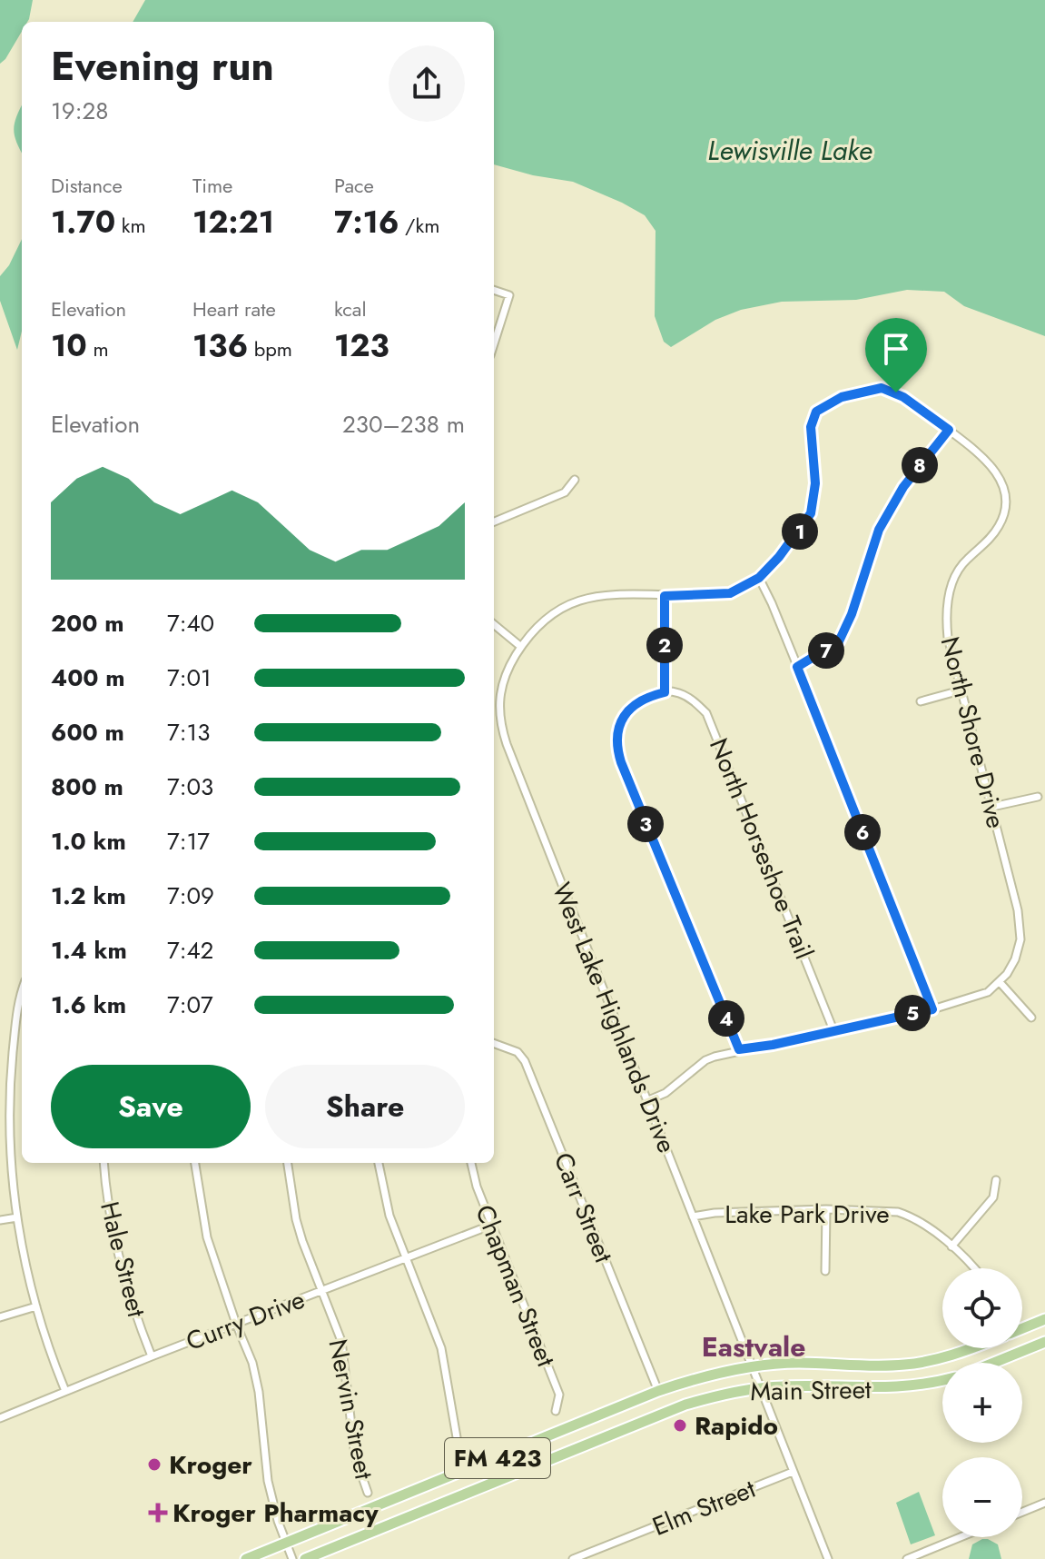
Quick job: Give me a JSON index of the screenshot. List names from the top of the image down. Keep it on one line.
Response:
{"streets":{"main road":["Main Street","FM 423"],"street":["North Shore Drive","North Horseshoe Trail","West Lake Highlands Drive","Carr Street","Lake Park Drive","Hale Street","Chapman Street","Curry Drive","Nervin Street","Elm Street"]},"crossings":[["North Shore Drive","West Lake Highlands Drive"],["West Lake Highlands Drive","Lake Park Drive"],["West Lake Highlands Drive","Main Street"],["West Lake Highlands Drive","Elm Street"],["Carr Street","Main Street"],["Hale Street","Curry Drive"],["Chapman Street","Curry Drive"],["Curry Drive","Nervin Street"]],"districts":["Eastvale"],"water":["Lewisville Lake"],"places":{"other":["Rapido","Kroger"],"health":["Kroger Pharmacy"]},"page":{"heading":["Evening run","19:28"],"stats":[["Distance","1.70 km"],["Time","12:21"],["Pace","7:16 /km"],["Elevation","10 m"],["Heart rate","136 bpm"],["kcal","123"]],"chart":["Elevation","230–238 m"],"pins":["8","1","2","7","3","6","5","4"],"list":[{"name":"200 m","note":"7:40"},{"name":"400 m","note":"7:01"},{"name":"600 m","note":"7:13"},{"name":"800 m","note":"7:03"},{"name":"1.0 km","note":"7:17"},{"name":"1.2 km","note":"7:09"},{"name":"1.4 km","note":"7:42"},{"name":"1.6 km","note":"7:07"}],"buttons":["Save","Share"],"map_buttons":["+","−"]}}
